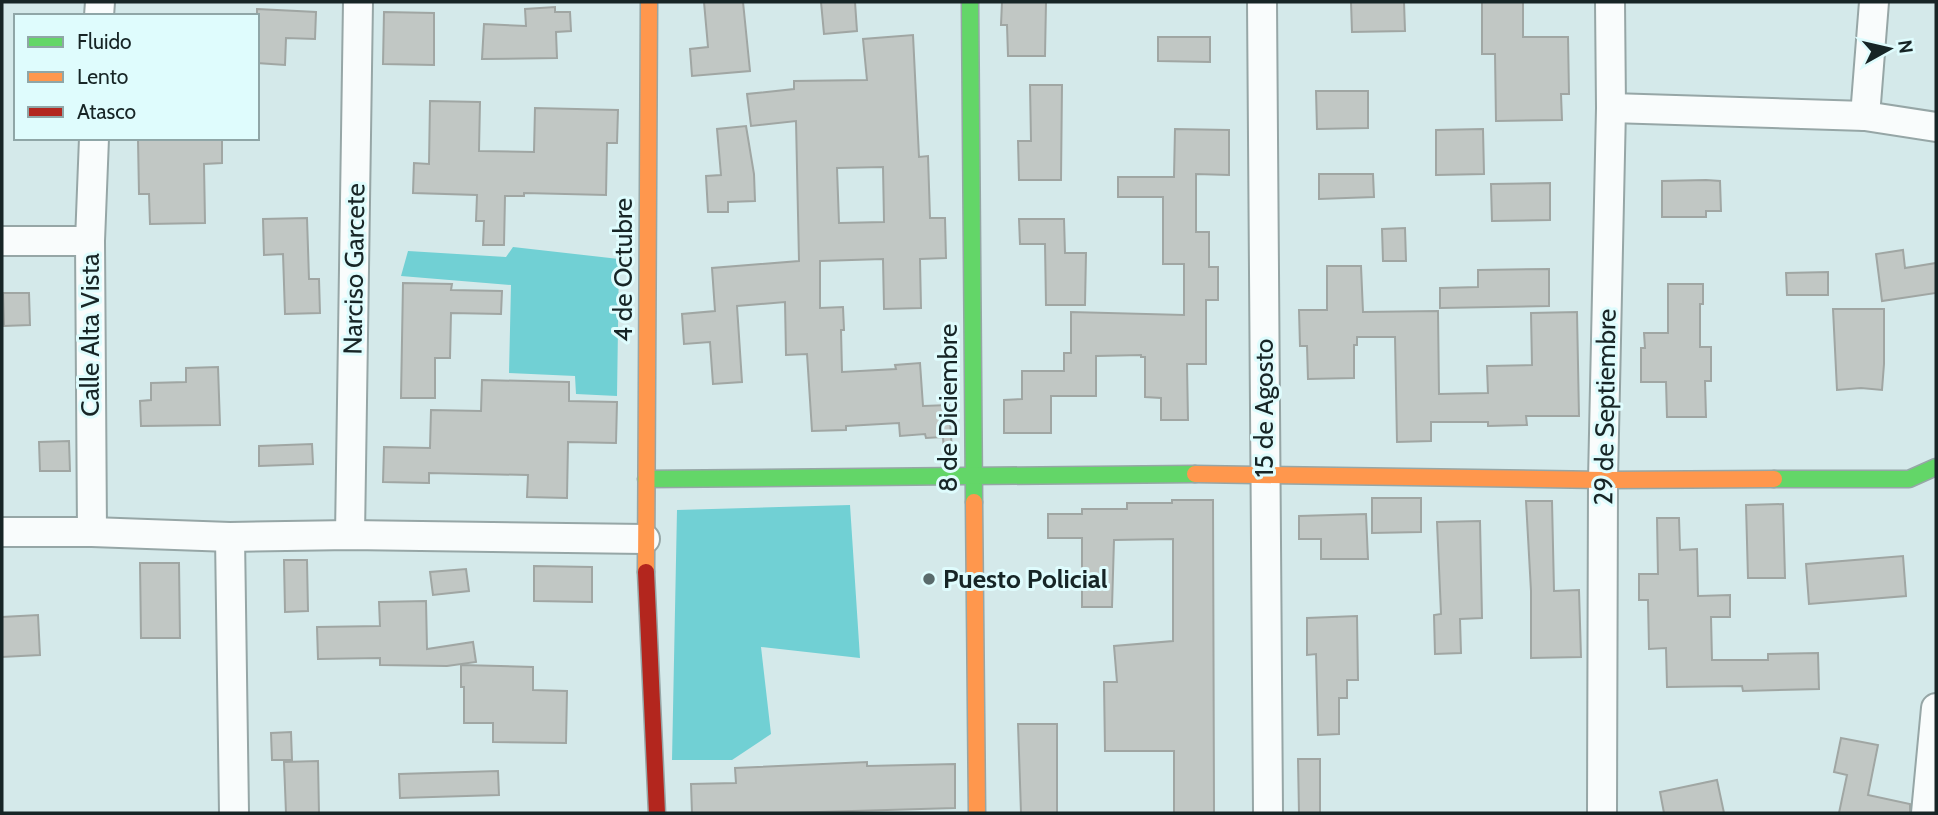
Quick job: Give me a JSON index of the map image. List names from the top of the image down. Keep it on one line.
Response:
{"streets":{"street":["Narciso Garcete","4 de Octubre","Calle Alta Vista","29 de Septiembre","8 de Diciembre","15 de Agosto"]},"places":["Puesto Policial"],"legend":["Fluido","Lento","Atasco"],"north":"right"}
